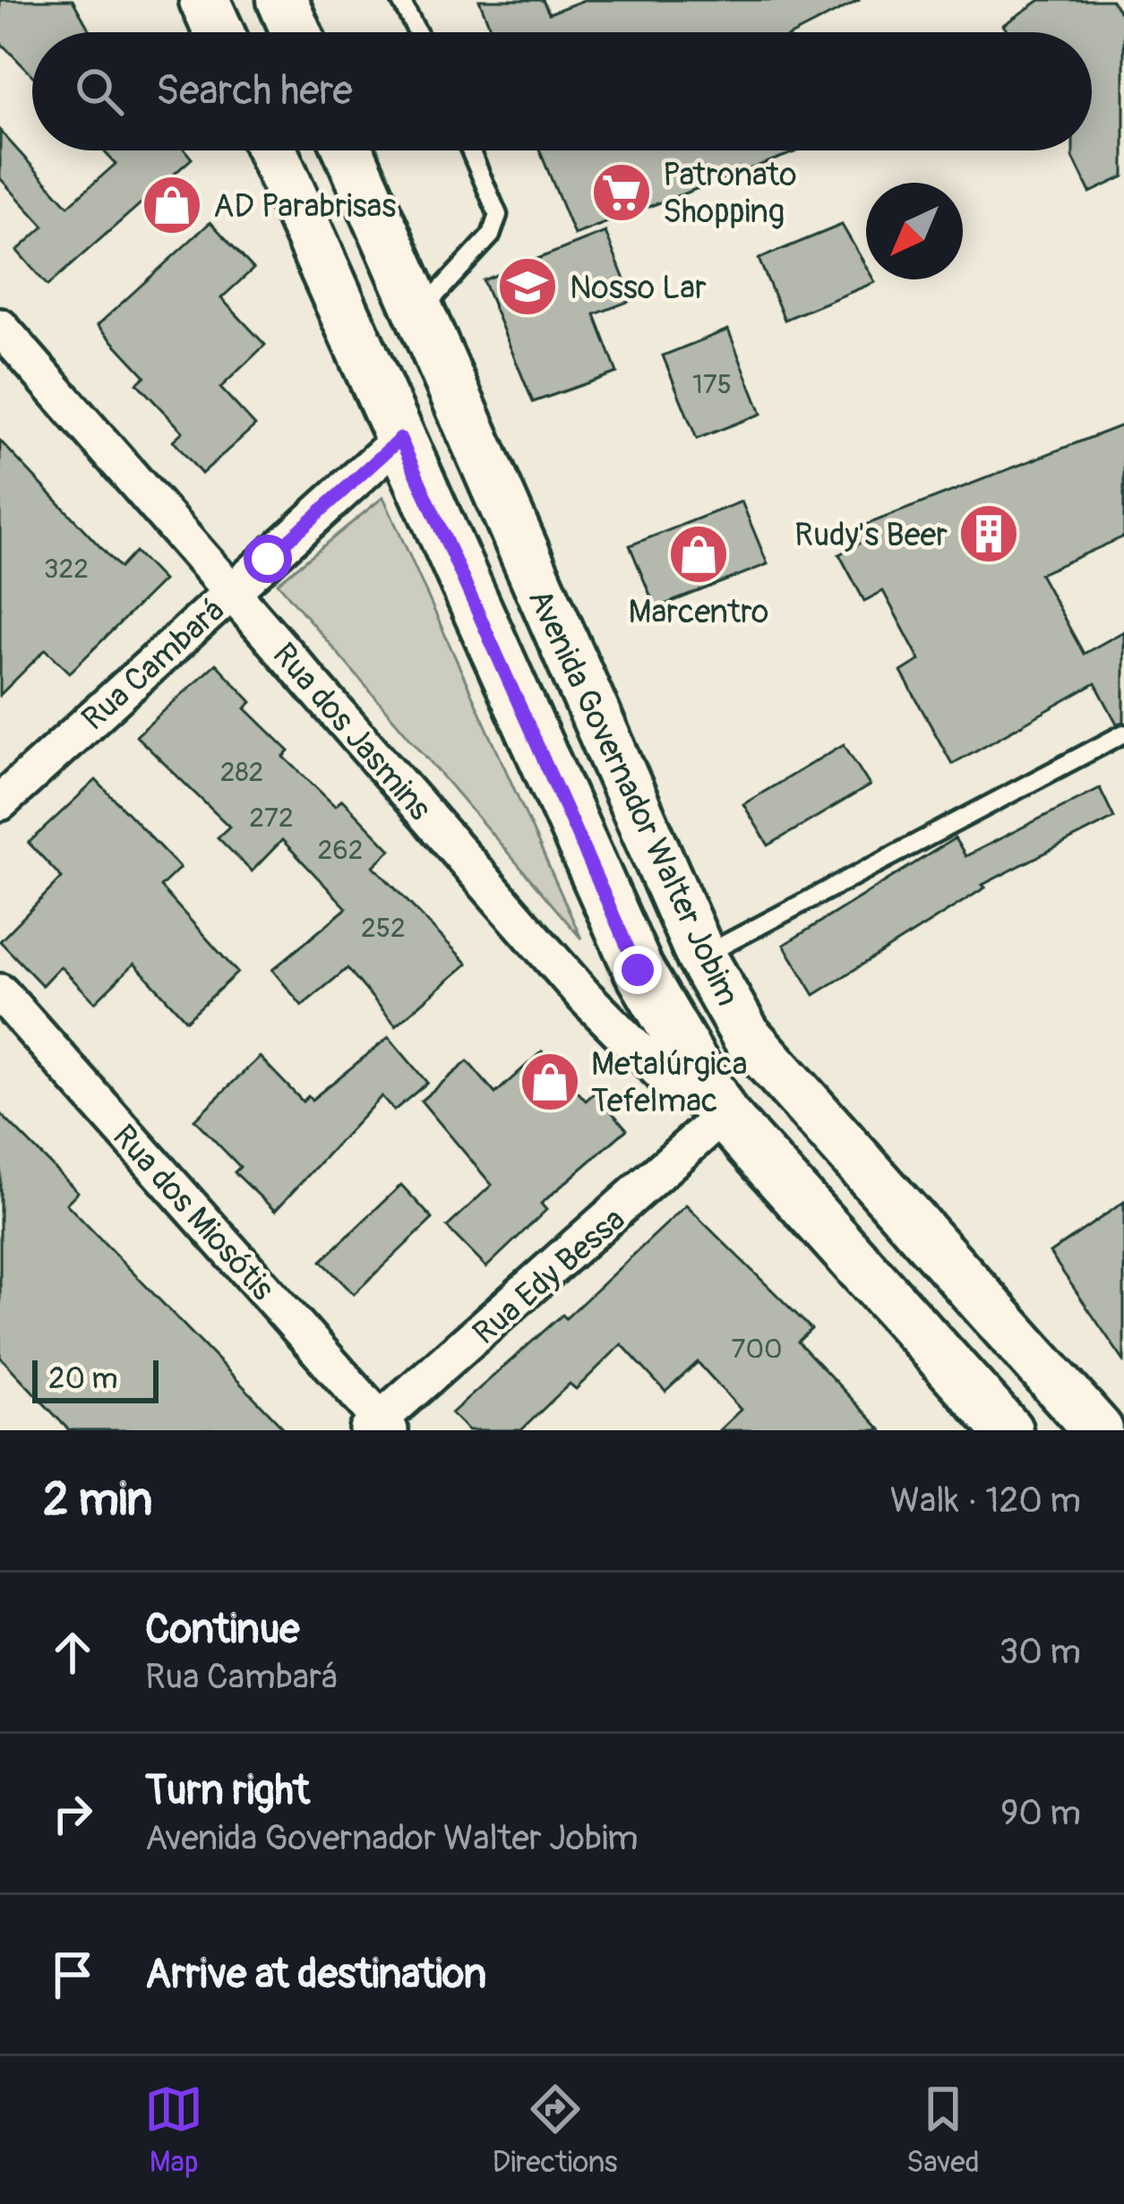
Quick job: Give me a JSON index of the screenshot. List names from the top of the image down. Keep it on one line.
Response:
{"streets":{"main road":["Avenida Governador Walter Jobim"],"street":["Rua Cambará","Rua dos Jasmins","Rua dos Miosótis","Rua Edy Bessa"]},"crossings":[["Rua Cambará","Rua dos Jasmins"],["Rua Cambará","Avenida Governador Walter Jobim"],["Rua dos Jasmins","Avenida Governador Walter Jobim"],["Rua dos Jasmins","Rua Edy Bessa"],["Avenida Governador Walter Jobim","Rua Edy Bessa"],["Rua dos Miosótis","Rua Edy Bessa"]],"places":{"supermarket":["Patronato Shopping"],"shop":["AD Parabrisas","Marcentro","Metalúrgica Tefelmac"],"school or university":["Nosso Lar"],"building":["Rudy's Beer"]},"house_numbers":["175","322","282","272","262","252","700"],"scale_bar":"20 m","north":"bottom left","page":{"search":"Search here","scale":"20 m","heading":["2 min","Walk · 120 m"],"list":[["Continue","Rua Cambará","30 m"],["Turn right","Avenida Governador Walter Jobim","90 m"],"Arrive at destination"],"nav":["Map","Directions","Saved"]}}
